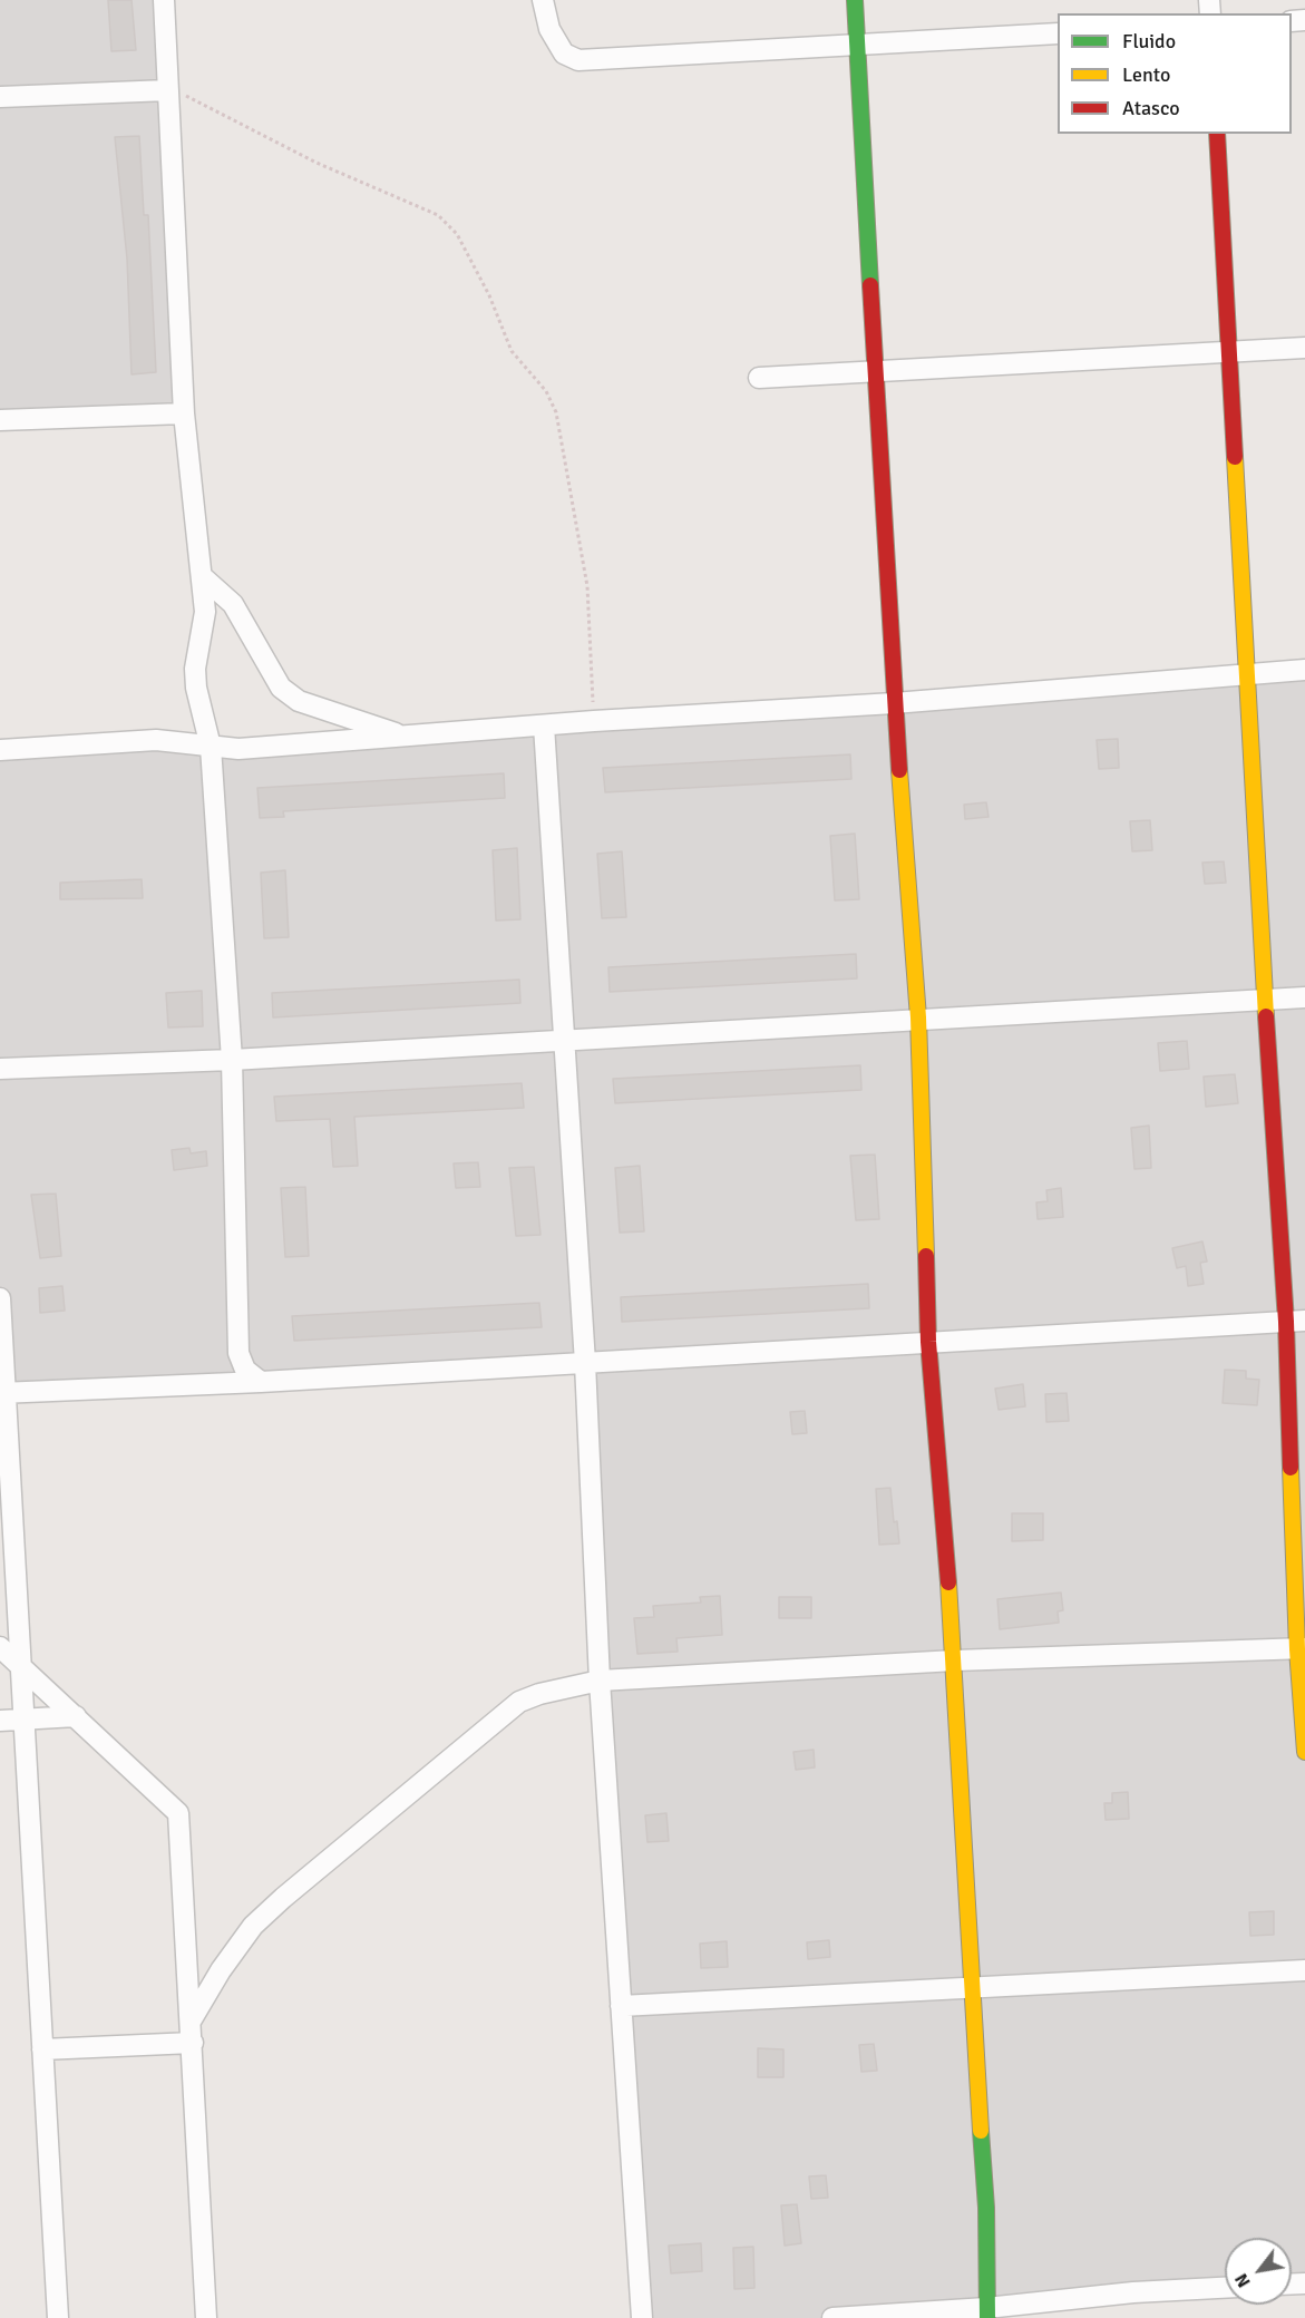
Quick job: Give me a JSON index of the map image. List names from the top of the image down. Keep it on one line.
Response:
{"legend":["Fluido","Lento","Atasco"],"north":"bottom left"}
